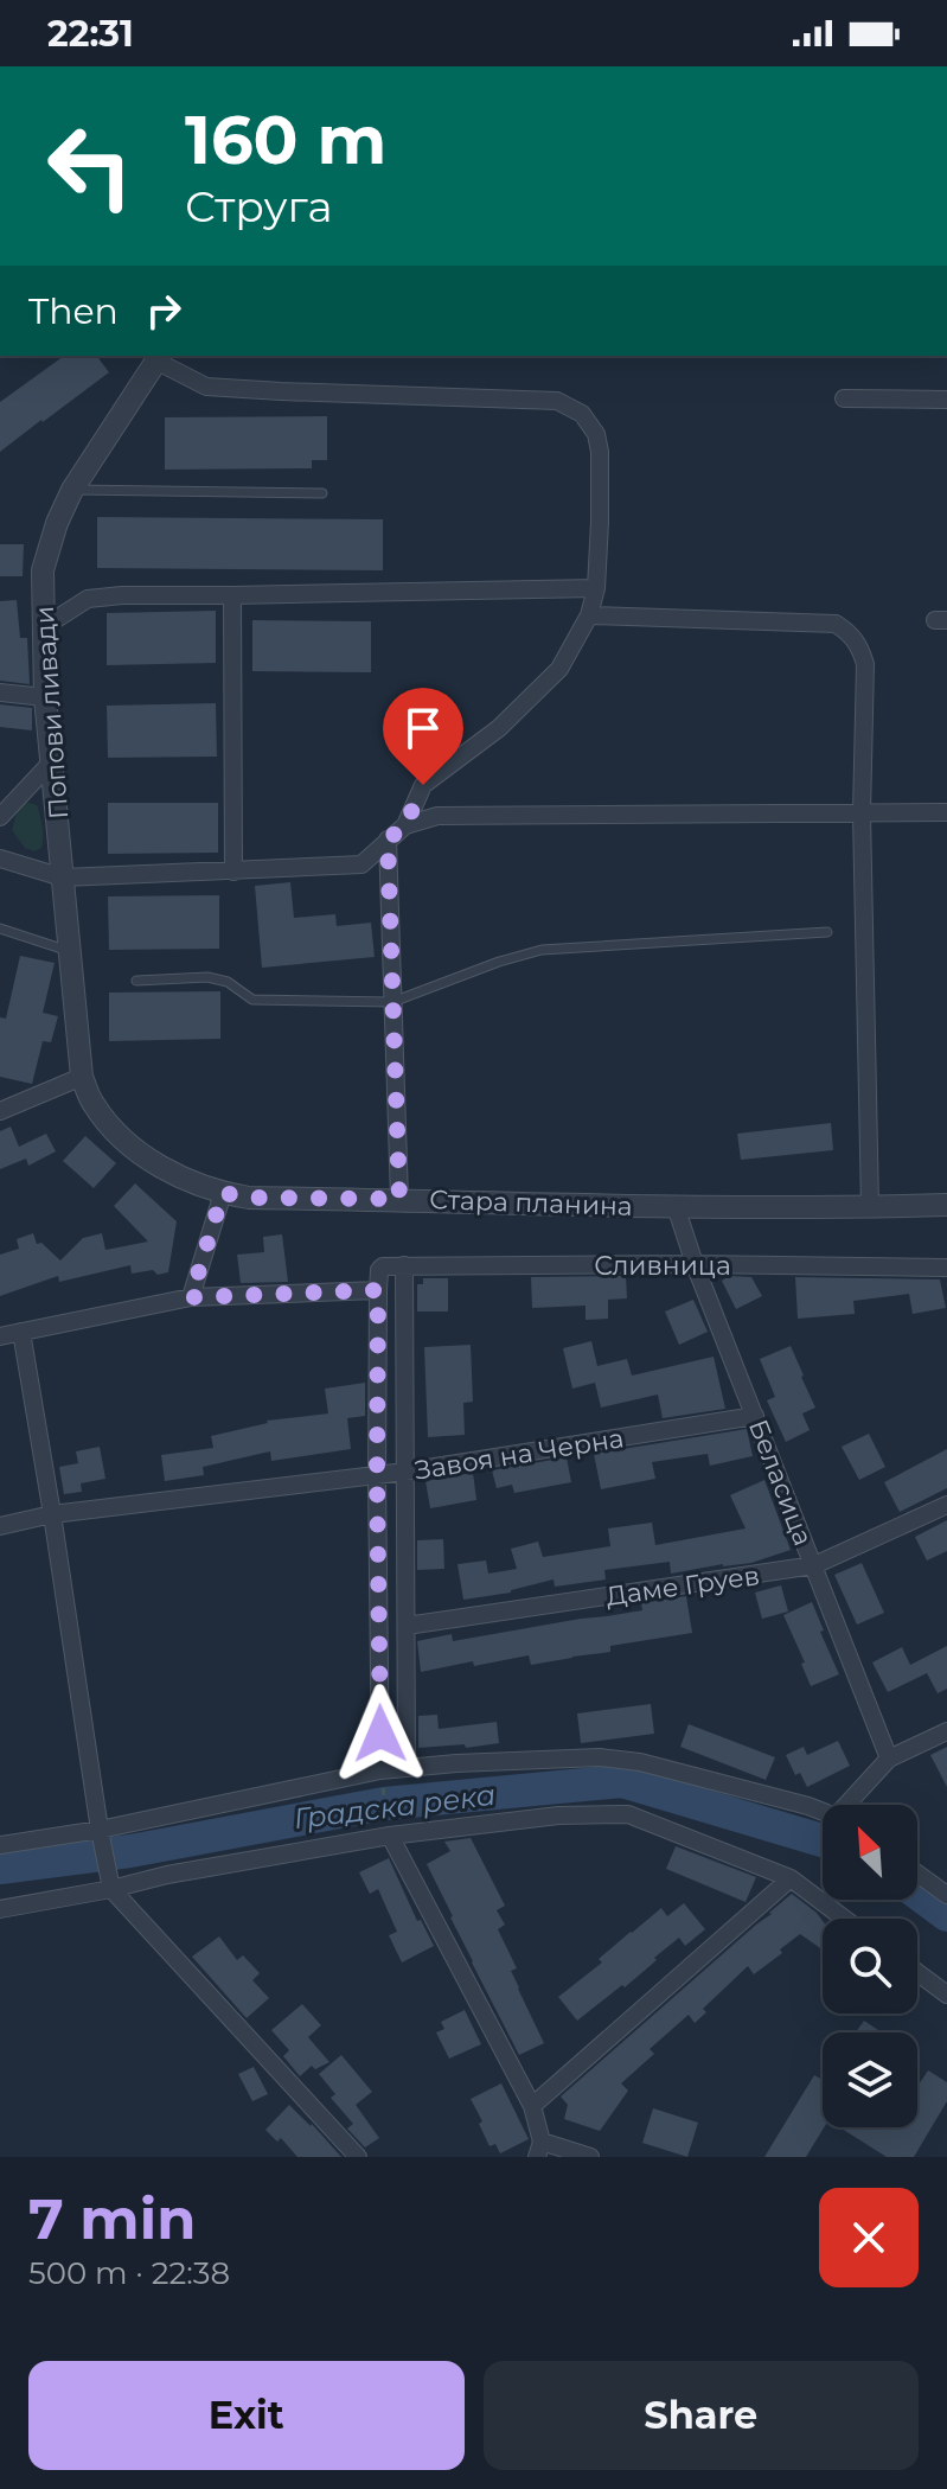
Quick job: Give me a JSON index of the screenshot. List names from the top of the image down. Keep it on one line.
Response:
{"streets":{"street":["Попови ливади","Стара планина","Сливница","Завоя на Черна","Беласица","Даме Груев"]},"crossings":[["Попови ливади","Стара планина"],["Стара планина","Беласица"],["Сливница","Беласица"],["Завоя на Черна","Беласица"],["Беласица","Даме Груев"]],"water":["Градска река"],"north":"top left","page":{"status":"22:31","turn":["160 m","Струга"],"then":"Then","heading":["7 min","500 m · 22:38"],"buttons":["Exit","Share"]}}
